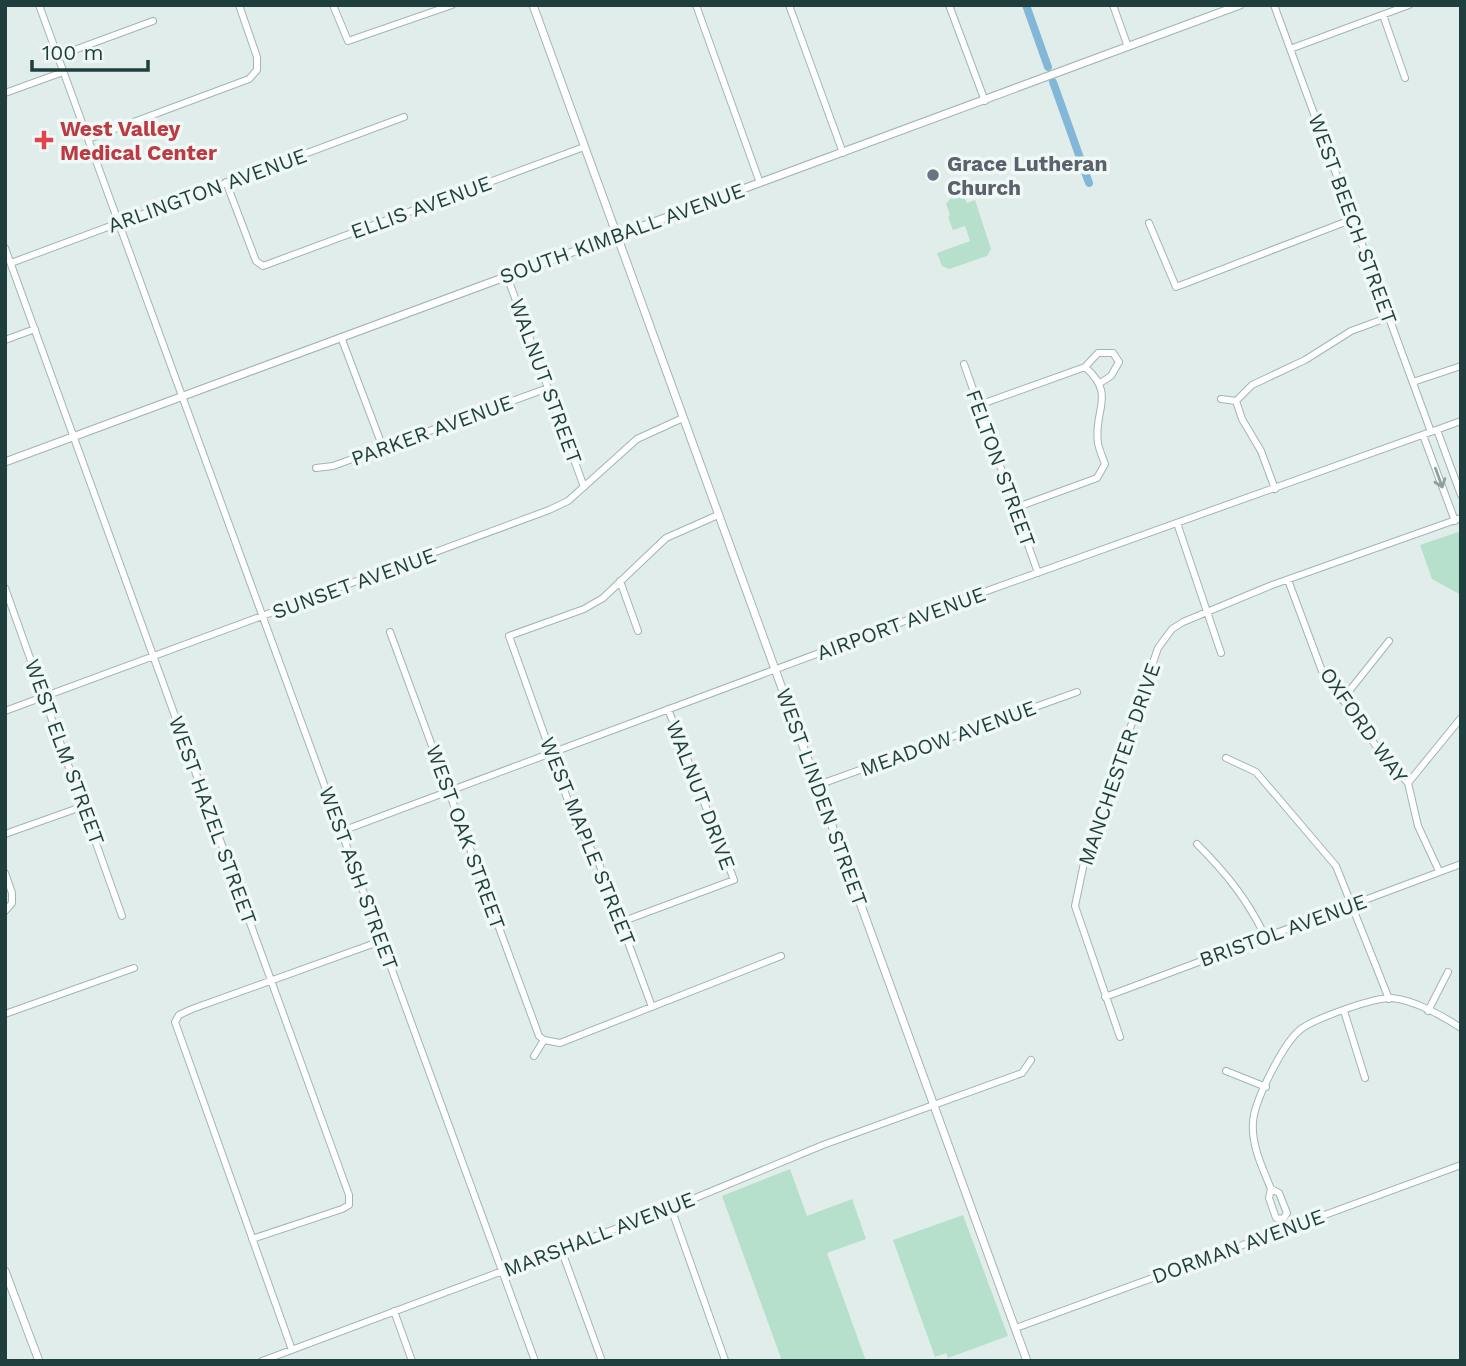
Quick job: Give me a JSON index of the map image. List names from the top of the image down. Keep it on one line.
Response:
{"streets":{"street":["ARLINGTON AVENUE","ELLIS AVENUE","WEST BEECH STREET","SOUTH KIMBALL AVENUE","WALNUT STREET","PARKER AVENUE","FELTON STREET","SUNSET AVENUE","AIRPORT AVENUE","OXFORD WAY","MEADOW AVENUE","WEST ELM STREET","MANCHESTER DRIVE","WALNUT DRIVE","WEST LINDEN STREET","WEST HAZEL STREET","WEST OAK STREET","WEST MAPLE STREET","WEST ASH STREET","BRISTOL AVENUE","MARSHALL AVENUE","DORMAN AVENUE"]},"crossings":[["ARLINGTON AVENUE","ELLIS AVENUE"],["ARLINGTON AVENUE","WEST HAZEL STREET"],["ARLINGTON AVENUE","WEST ASH STREET"],["ELLIS AVENUE","WEST LINDEN STREET"],["WEST BEECH STREET","AIRPORT AVENUE"],["SOUTH KIMBALL AVENUE","WALNUT STREET"],["SOUTH KIMBALL AVENUE","WEST LINDEN STREET"],["SOUTH KIMBALL AVENUE","WEST HAZEL STREET"],["SOUTH KIMBALL AVENUE","WEST ASH STREET"],["WALNUT STREET","PARKER AVENUE"],["WALNUT STREET","SUNSET AVENUE"],["FELTON STREET","AIRPORT AVENUE"],["SUNSET AVENUE","WEST ELM STREET"],["SUNSET AVENUE","WEST LINDEN STREET"],["SUNSET AVENUE","WEST HAZEL STREET"],["SUNSET AVENUE","WEST ASH STREET"],["AIRPORT AVENUE","WALNUT DRIVE"],["AIRPORT AVENUE","WEST LINDEN STREET"],["AIRPORT AVENUE","WEST OAK STREET"],["AIRPORT AVENUE","WEST MAPLE STREET"],["AIRPORT AVENUE","WEST ASH STREET"],["OXFORD WAY","MANCHESTER DRIVE"],["OXFORD WAY","BRISTOL AVENUE"],["MEADOW AVENUE","WEST LINDEN STREET"],["MANCHESTER DRIVE","BRISTOL AVENUE"],["WALNUT DRIVE","WEST MAPLE STREET"],["WEST LINDEN STREET","MARSHALL AVENUE"],["WEST LINDEN STREET","DORMAN AVENUE"],["WEST ASH STREET","MARSHALL AVENUE"]],"places":{"health":["West Valley Medical Center"],"other":["Grace Lutheran Church"]},"scale_bar":"100 m"}
